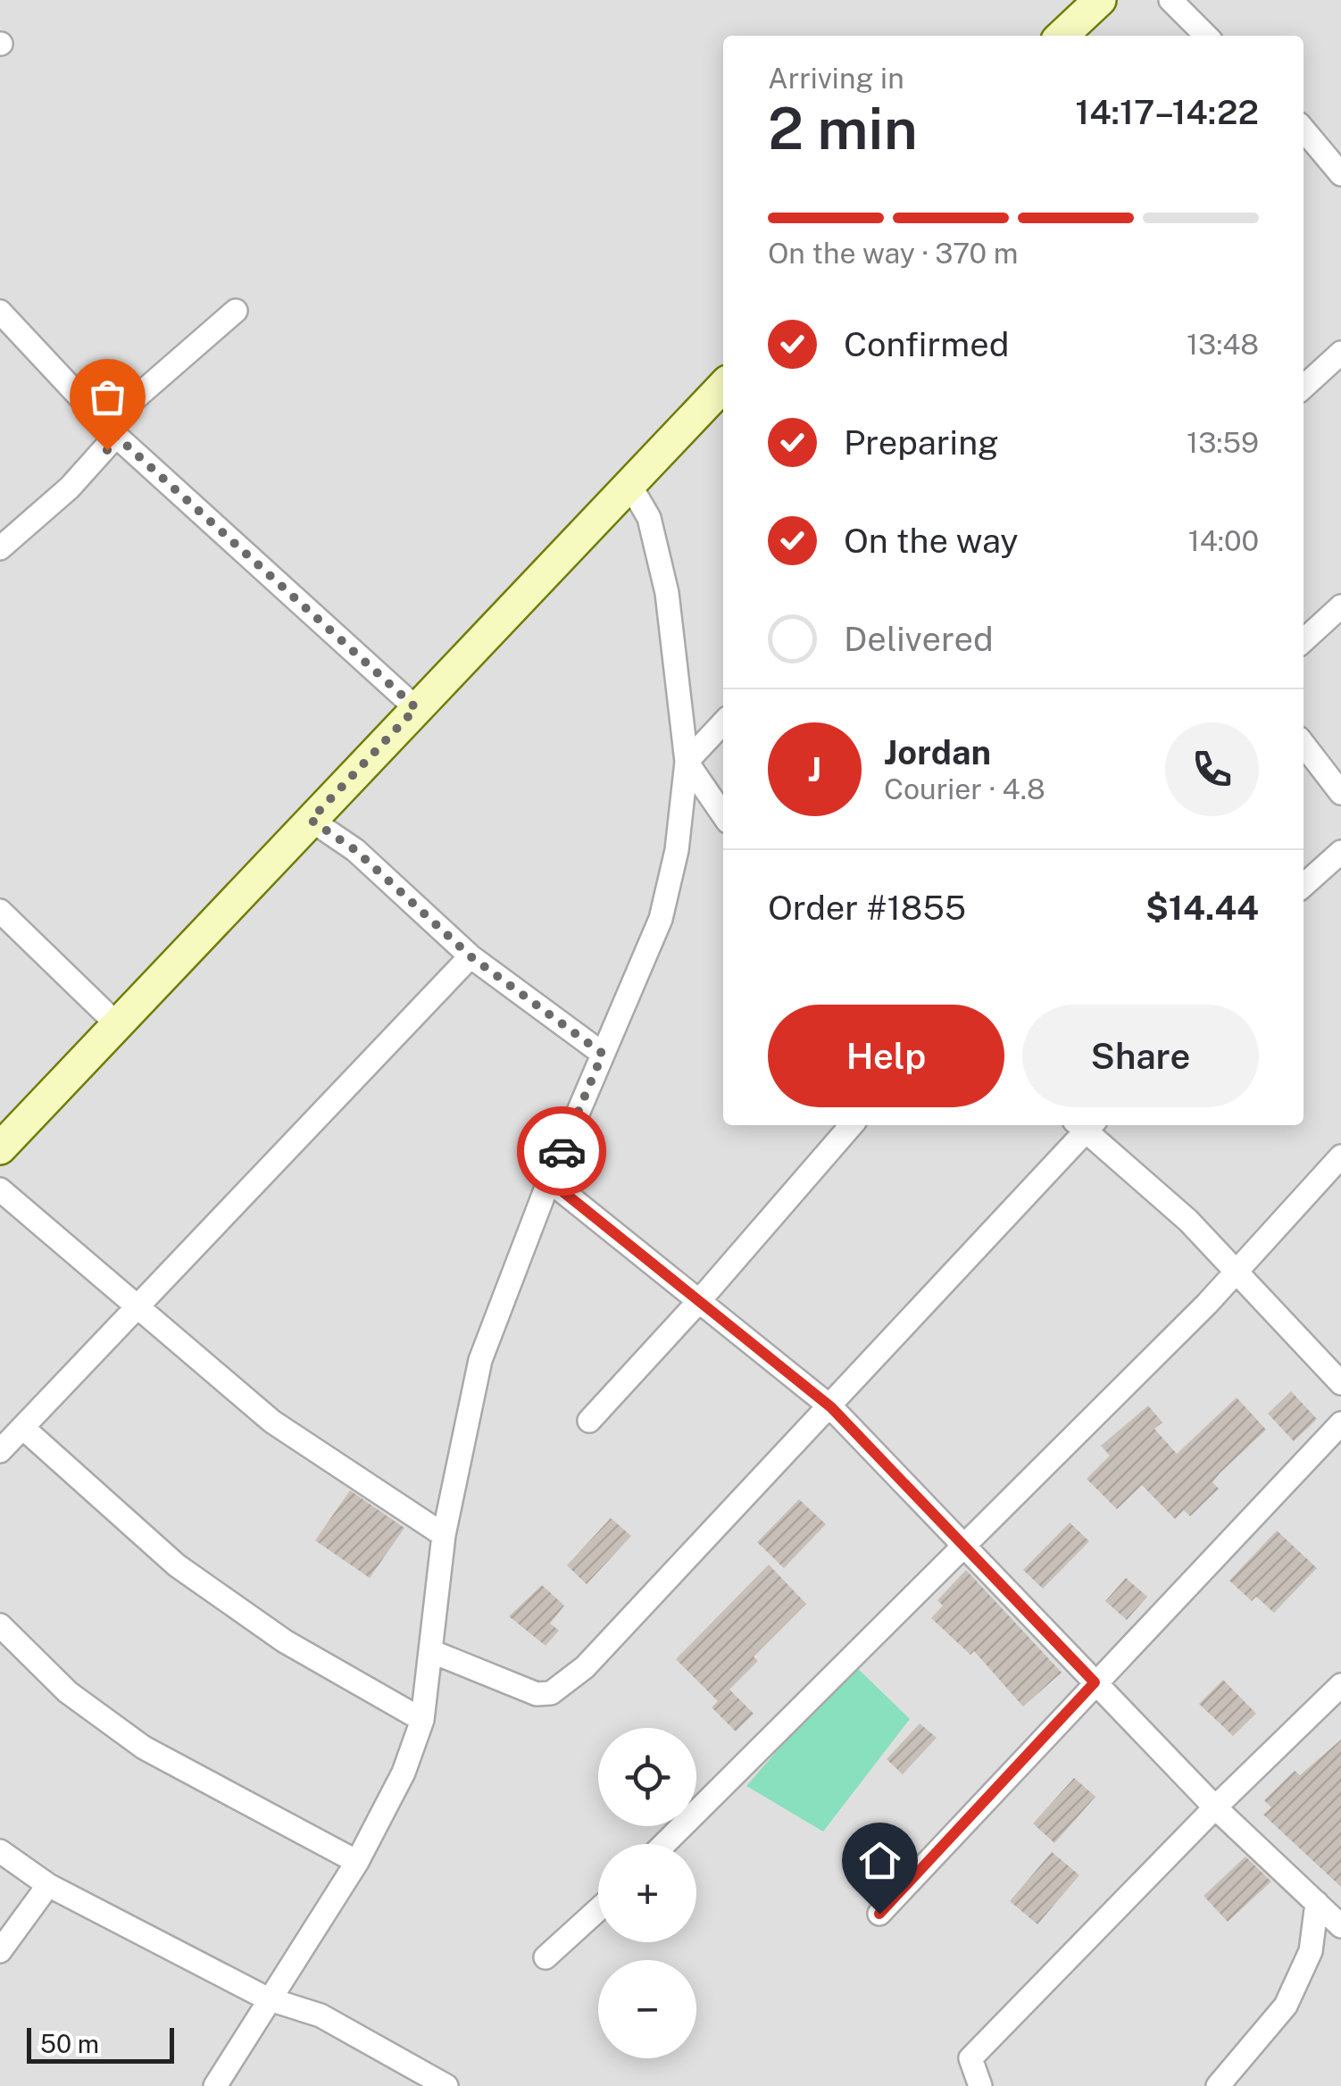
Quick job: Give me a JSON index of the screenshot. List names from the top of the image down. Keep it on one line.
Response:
{"scale_bar":"50 m","page":{"heading":["2 min","Arriving in","14:17–14:22"],"panel":["Jordan","Courier · 4.8","Order #1855","$14.44"],"bar":"On the way · 370 m","list":[["Confirmed","13:48"],["Preparing","13:59"],["On the way","14:00"],"Delivered"],"round":"J","buttons":["Help","Share"],"map_buttons":["+","−"],"scale":"50 m"}}
